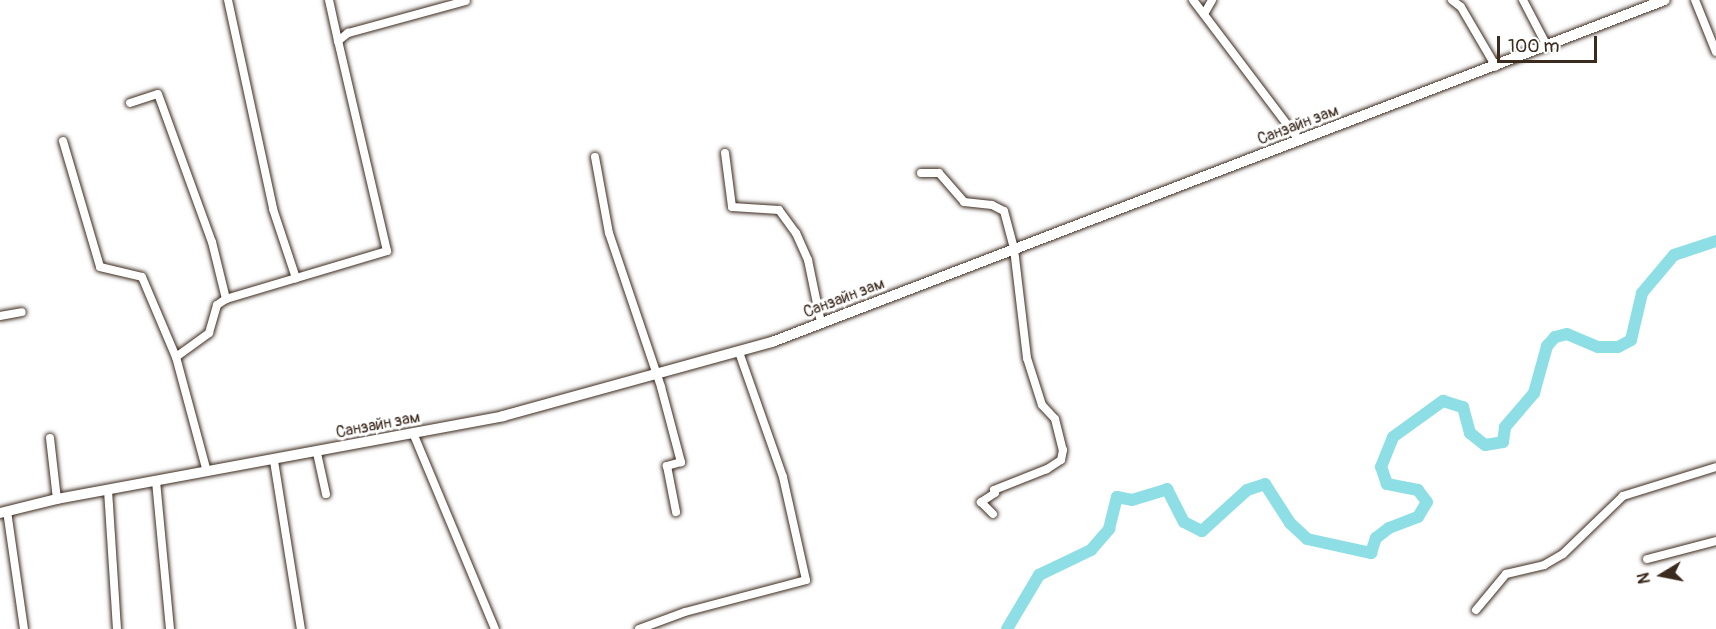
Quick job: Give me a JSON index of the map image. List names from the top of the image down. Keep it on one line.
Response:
{"streets":{"main road":["Санзайн зам"]},"scale_bar":"100 m","north":"left"}
